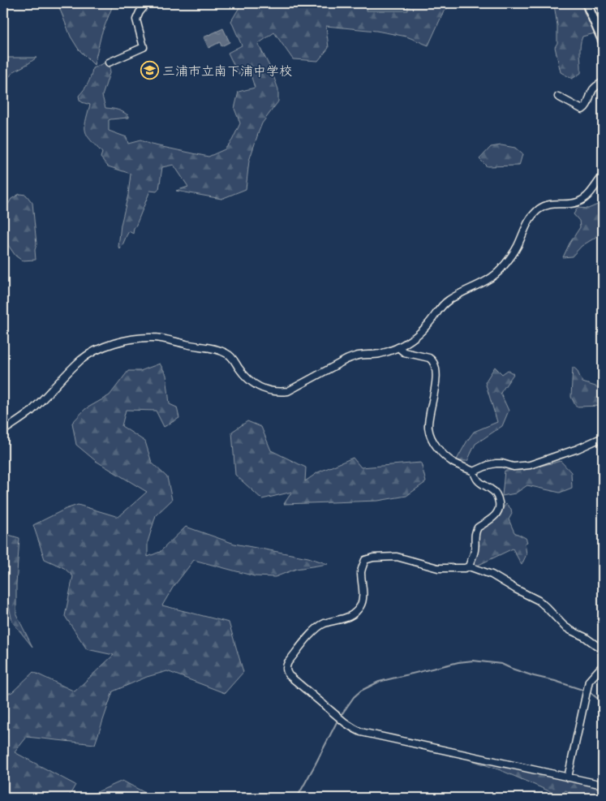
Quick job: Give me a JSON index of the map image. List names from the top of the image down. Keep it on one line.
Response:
{"places":{"school or university":["三浦市立南下浦中学校"]}}
